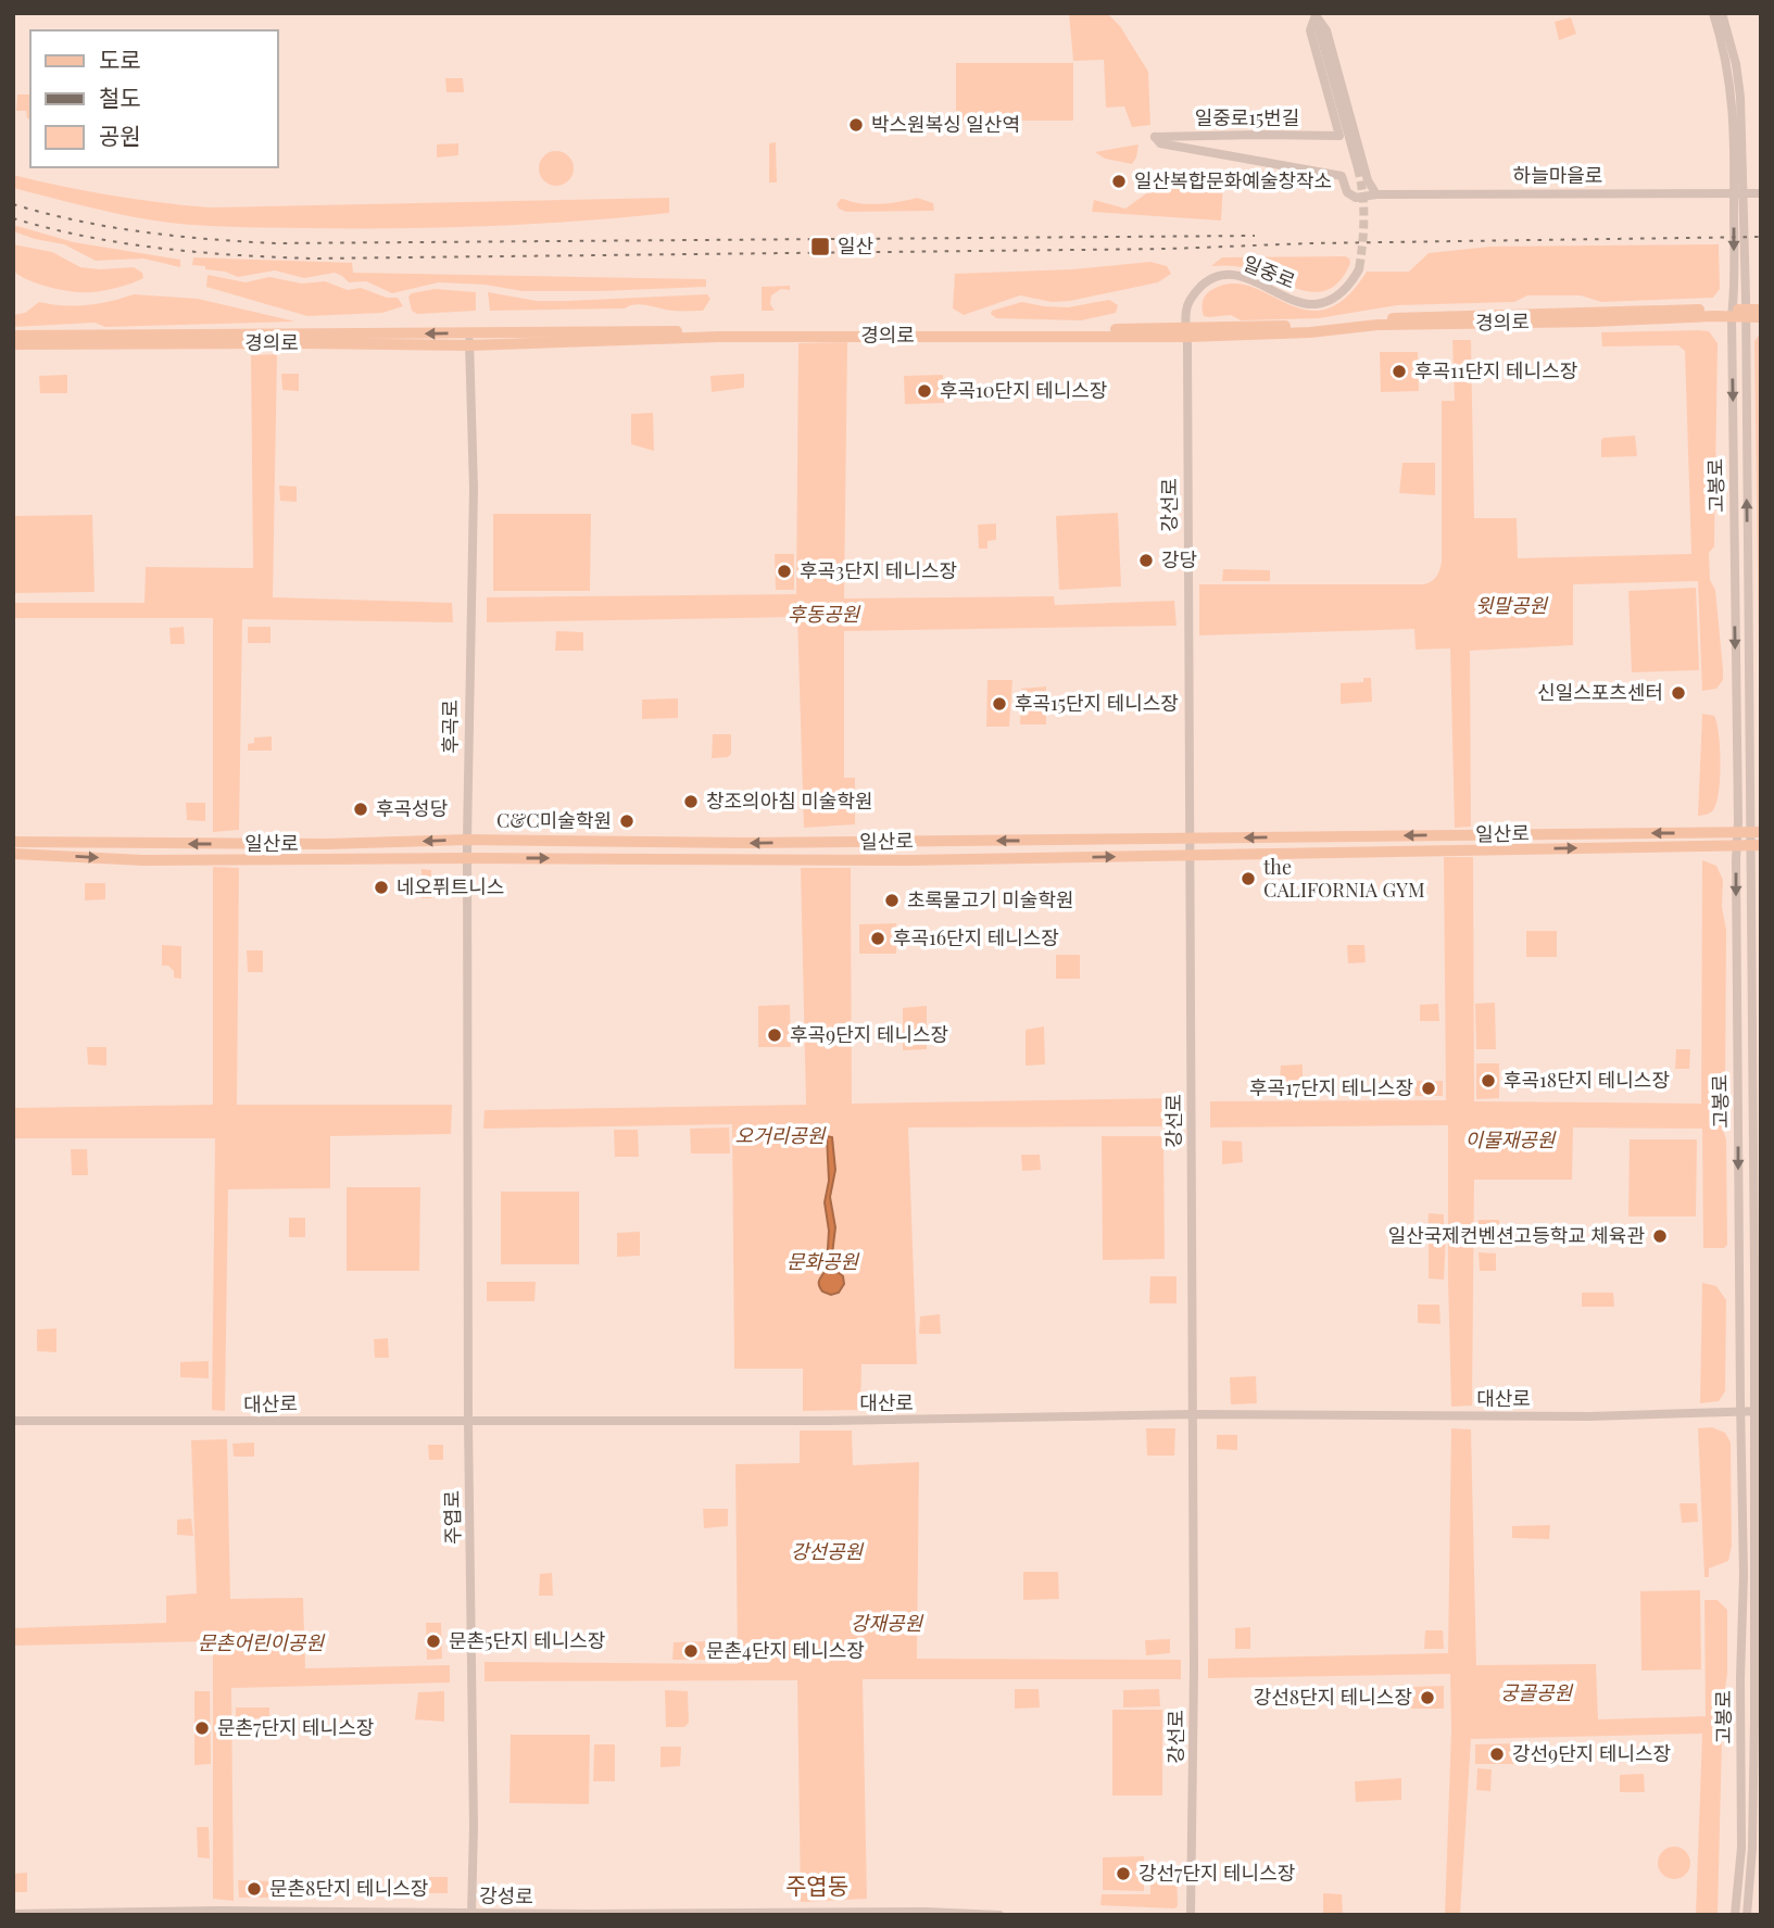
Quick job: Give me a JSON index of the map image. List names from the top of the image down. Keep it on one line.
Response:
{"streets":{"main road":["일중로15번길","하늘마을로","일중로","경의로","고봉로","강선로","후곡로","일산로","대산로","주엽로","강성로"]},"crossings":[["일중로15번길","하늘마을로"],["일중로","경의로"],["일중로","강선로"],["경의로","고봉로"],["경의로","강선로"],["경의로","후곡로"],["고봉로","일산로"],["고봉로","대산로"],["강선로","일산로"],["강선로","대산로"],["후곡로","일산로"],["후곡로","주엽로"],["대산로","주엽로"],["주엽로","강성로"]],"districts":["주엽동"],"parks":["윗말공원","후동공원","오거리공원","이물재공원","문화공원","강선공원","강재공원","문촌어린이공원","궁골공원"],"places":{"other":["박스원복싱 일산역","일산복합문화예술창작소","후곡11단지 테니스장","후곡10단지 테니스장","강당","후곡3단지 테니스장","신일스포츠센터","후곡15단지 테니스장","창조의아침 미술학원","후곡성당","C&C미술학원","the CALIFORNIA GYM","네오퓌트니스","초록물고기 미술학원","후곡16단지 테니스장","후곡9단지 테니스장","후곡18단지 테니스장","후곡17단지 테니스장","일산국제컨벤션고등학교 체육관","문촌5단지 테니스장","문촌4단지 테니스장","강선8단지 테니스장","문촌7단지 테니스장","강선9단지 테니스장","강선7단지 테니스장","문촌8단지 테니스장"],"transit":["일산"]},"legend":["도로","철도","공원"]}
